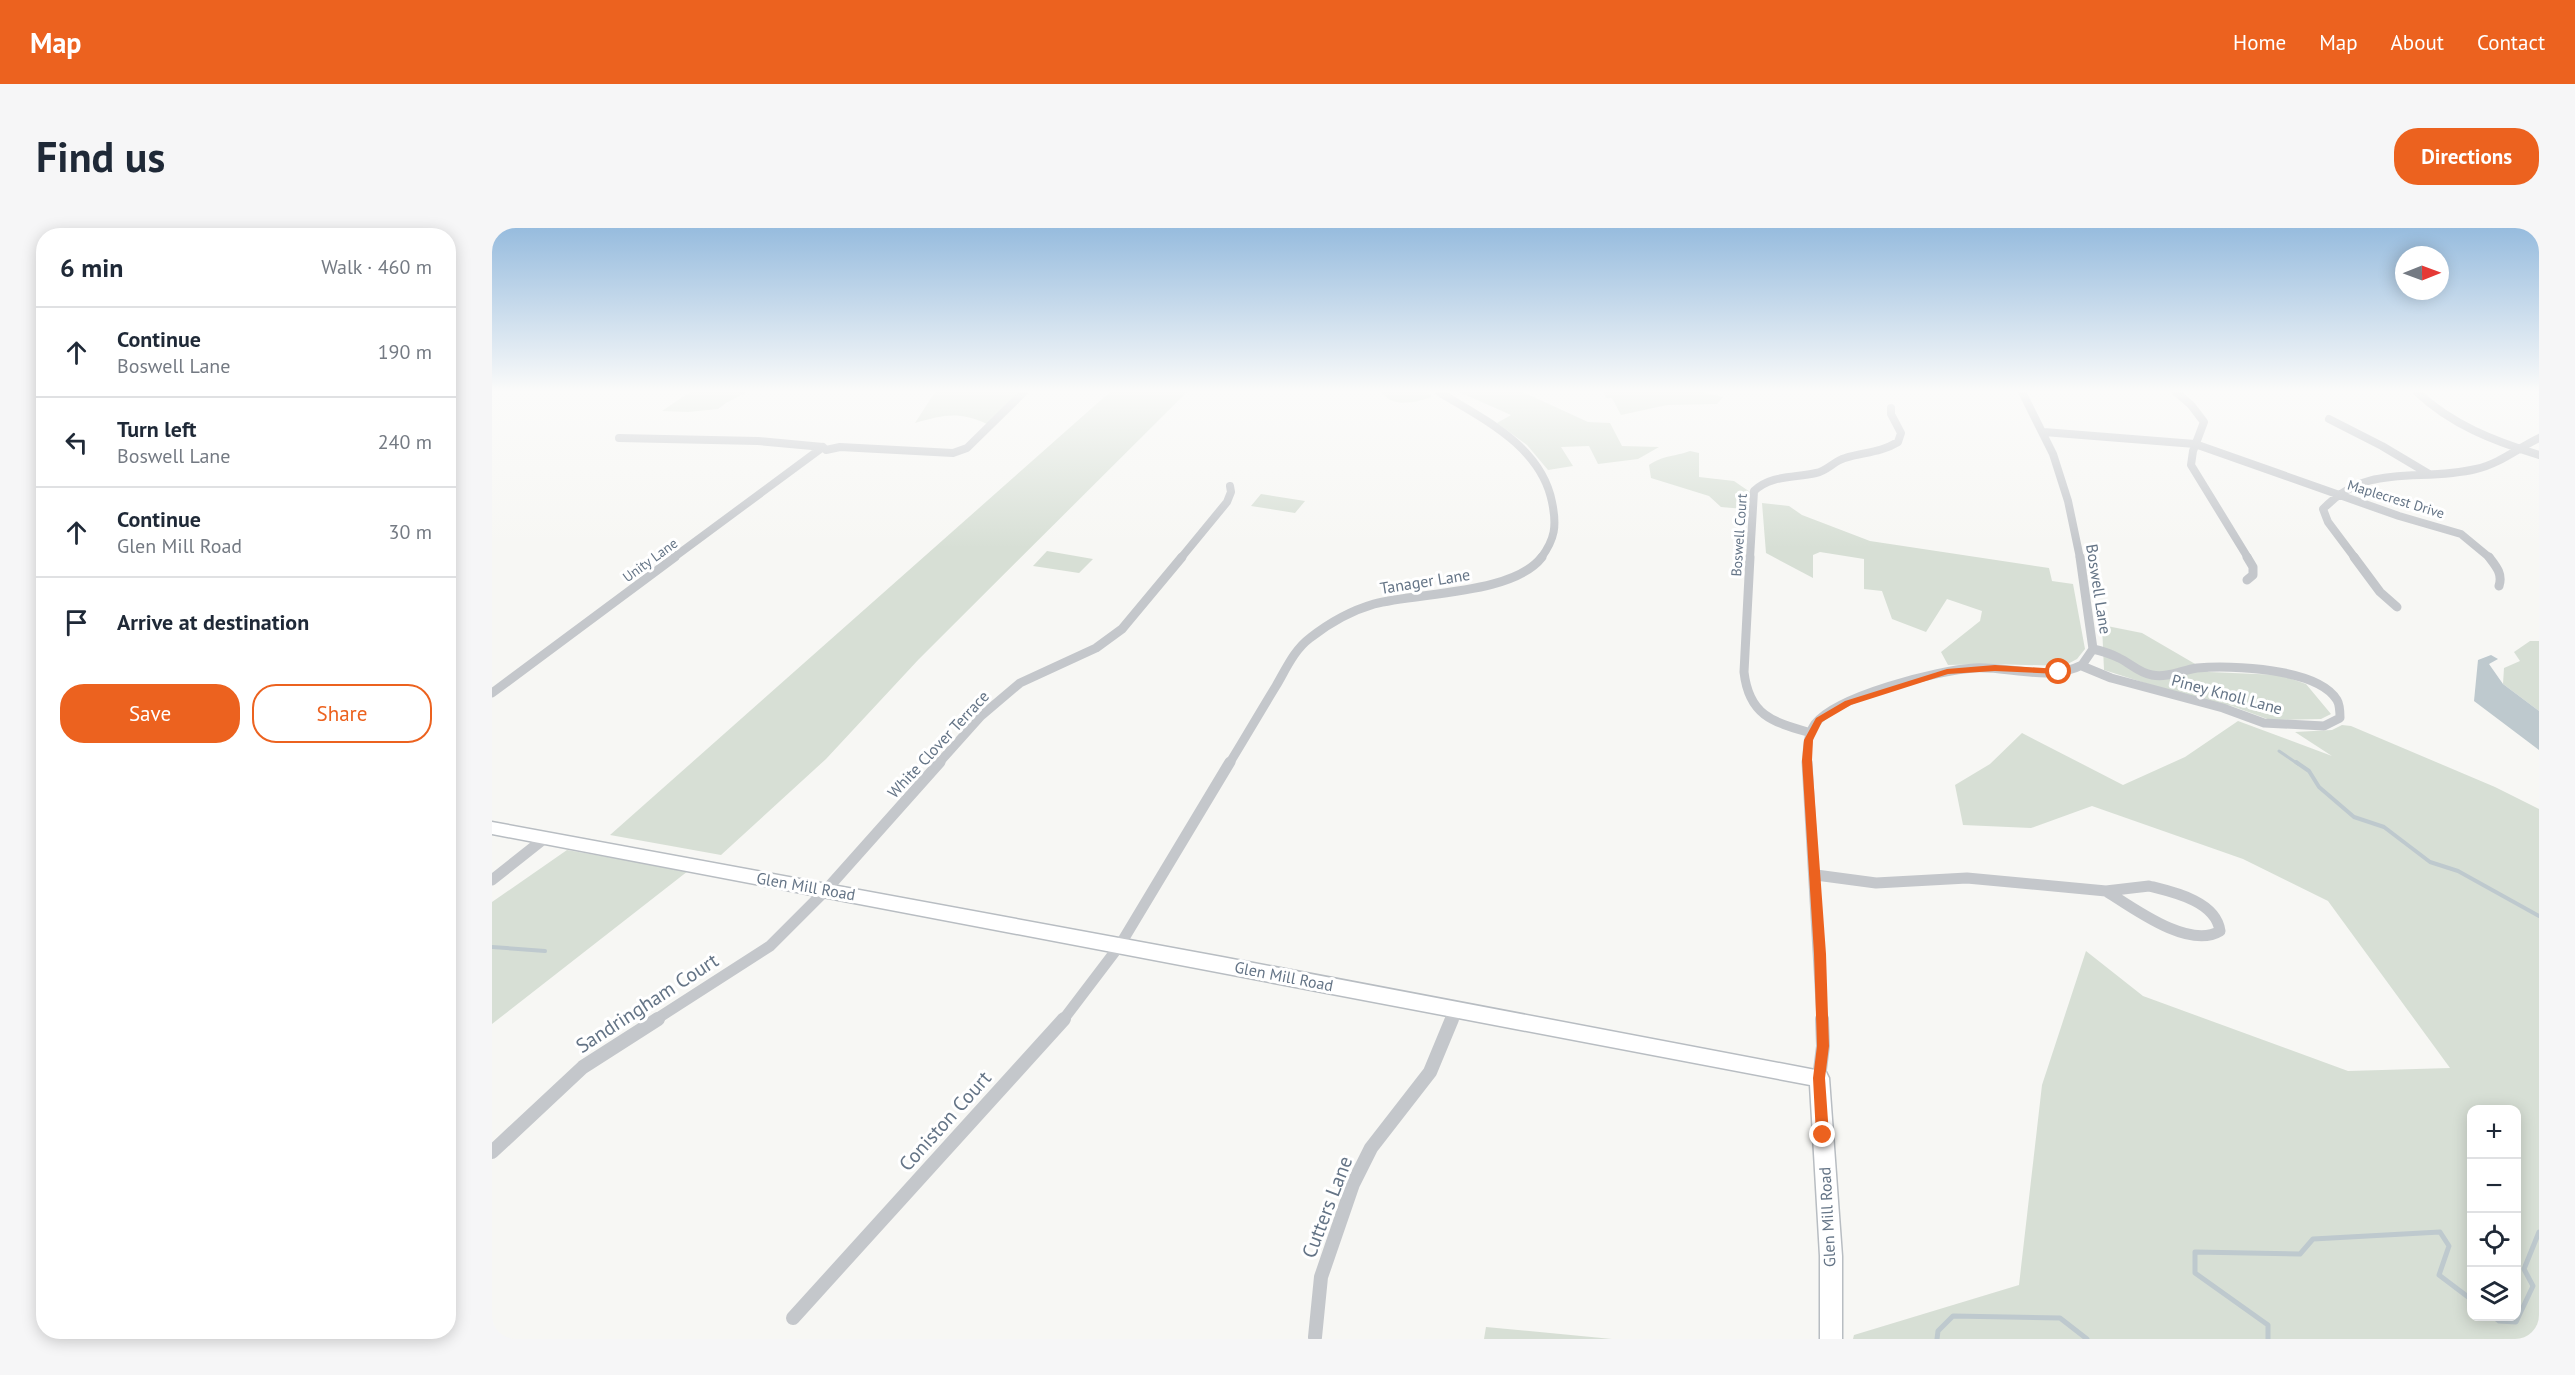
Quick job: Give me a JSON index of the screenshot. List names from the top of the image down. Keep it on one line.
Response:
{"streets":{"main road":["Glen Mill Road"],"street":["Maplecrest Drive","Boswell Court","Unity Lane","Tanager Lane","Boswell Lane","Piney Knoll Lane","White Clover Terrace","Sandringham Court","Coniston Court","Cutters Lane"]},"crossings":[["Tanager Lane","Glen Mill Road"],["Tanager Lane","Coniston Court"],["Boswell Lane","Piney Knoll Lane"],["White Clover Terrace","Glen Mill Road"],["White Clover Terrace","Sandringham Court"],["Glen Mill Road","Sandringham Court"],["Glen Mill Road","Coniston Court"],["Glen Mill Road","Cutters Lane"]],"north":"right","page":{"header":"Map","nav":["Home","Map","About","Contact"],"buttons":["Directions",["Save","Share"]],"title":"Find us","heading":["6 min","Walk · 460 m"],"list":[["Continue","Boswell Lane","190 m"],["Turn left","Boswell Lane","240 m"],["Continue","Glen Mill Road","30 m"],"Arrive at destination"],"map_buttons":["+","−"]}}
